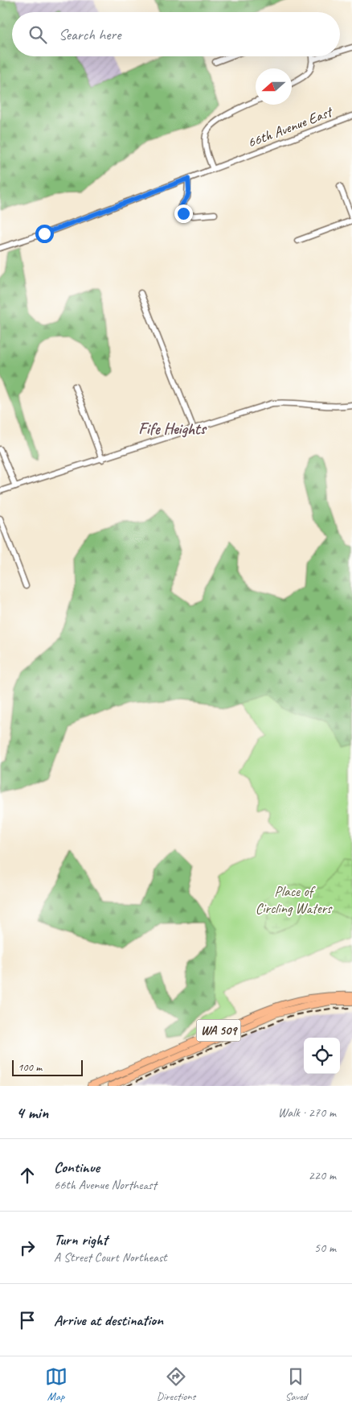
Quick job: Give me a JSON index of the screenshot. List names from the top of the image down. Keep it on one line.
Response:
{"streets":{"main road":["WA 509"],"street":["66th Avenue East"]},"districts":["Fife Heights"],"parks":["Place of Circling Waters"],"scale_bar":"100 m","north":"left","page":{"search":"Search here","scale":"100 m","heading":["4 min","Walk · 270 m"],"list":[["Continue","66th Avenue Northeast","220 m"],["Turn right","A Street Court Northeast","50 m"],"Arrive at destination"],"nav":["Map","Directions","Saved"]}}
